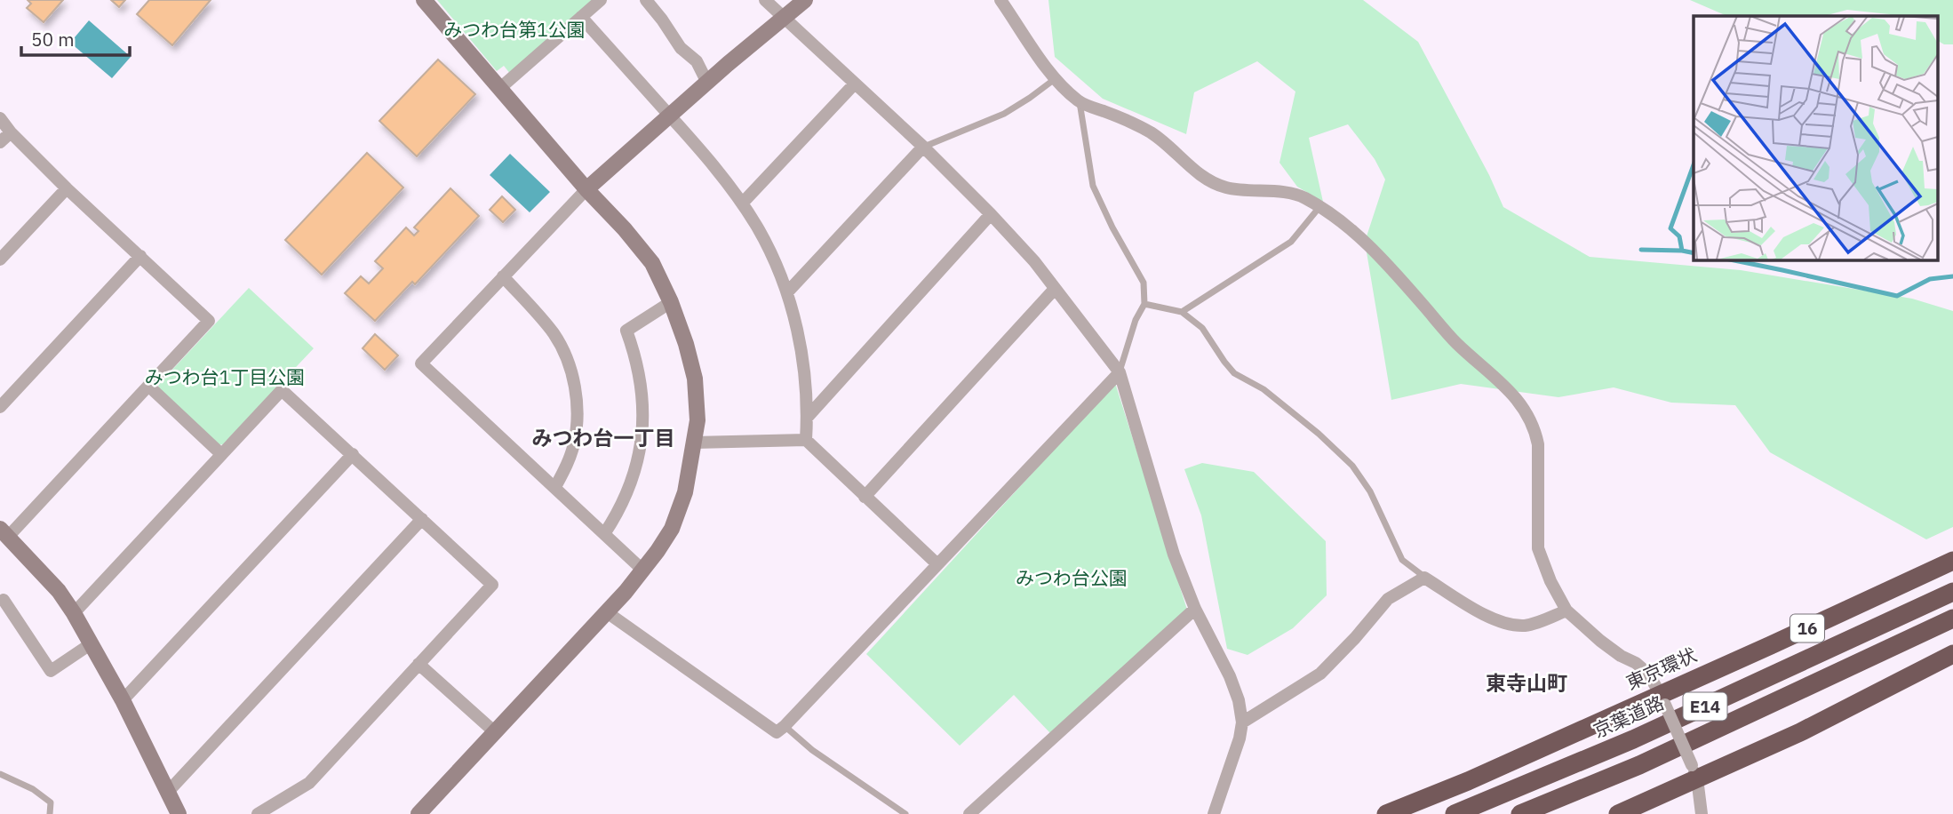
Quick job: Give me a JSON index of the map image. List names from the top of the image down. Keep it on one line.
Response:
{"streets":{"highway":["16","東京環状","E14","京葉道路"]},"districts":["みつわ台一丁目","東寺山町"],"parks":["みつわ台第1公園","みつわ台1丁目公園","みつわ台公園"],"scale_bar":"50 m"}
